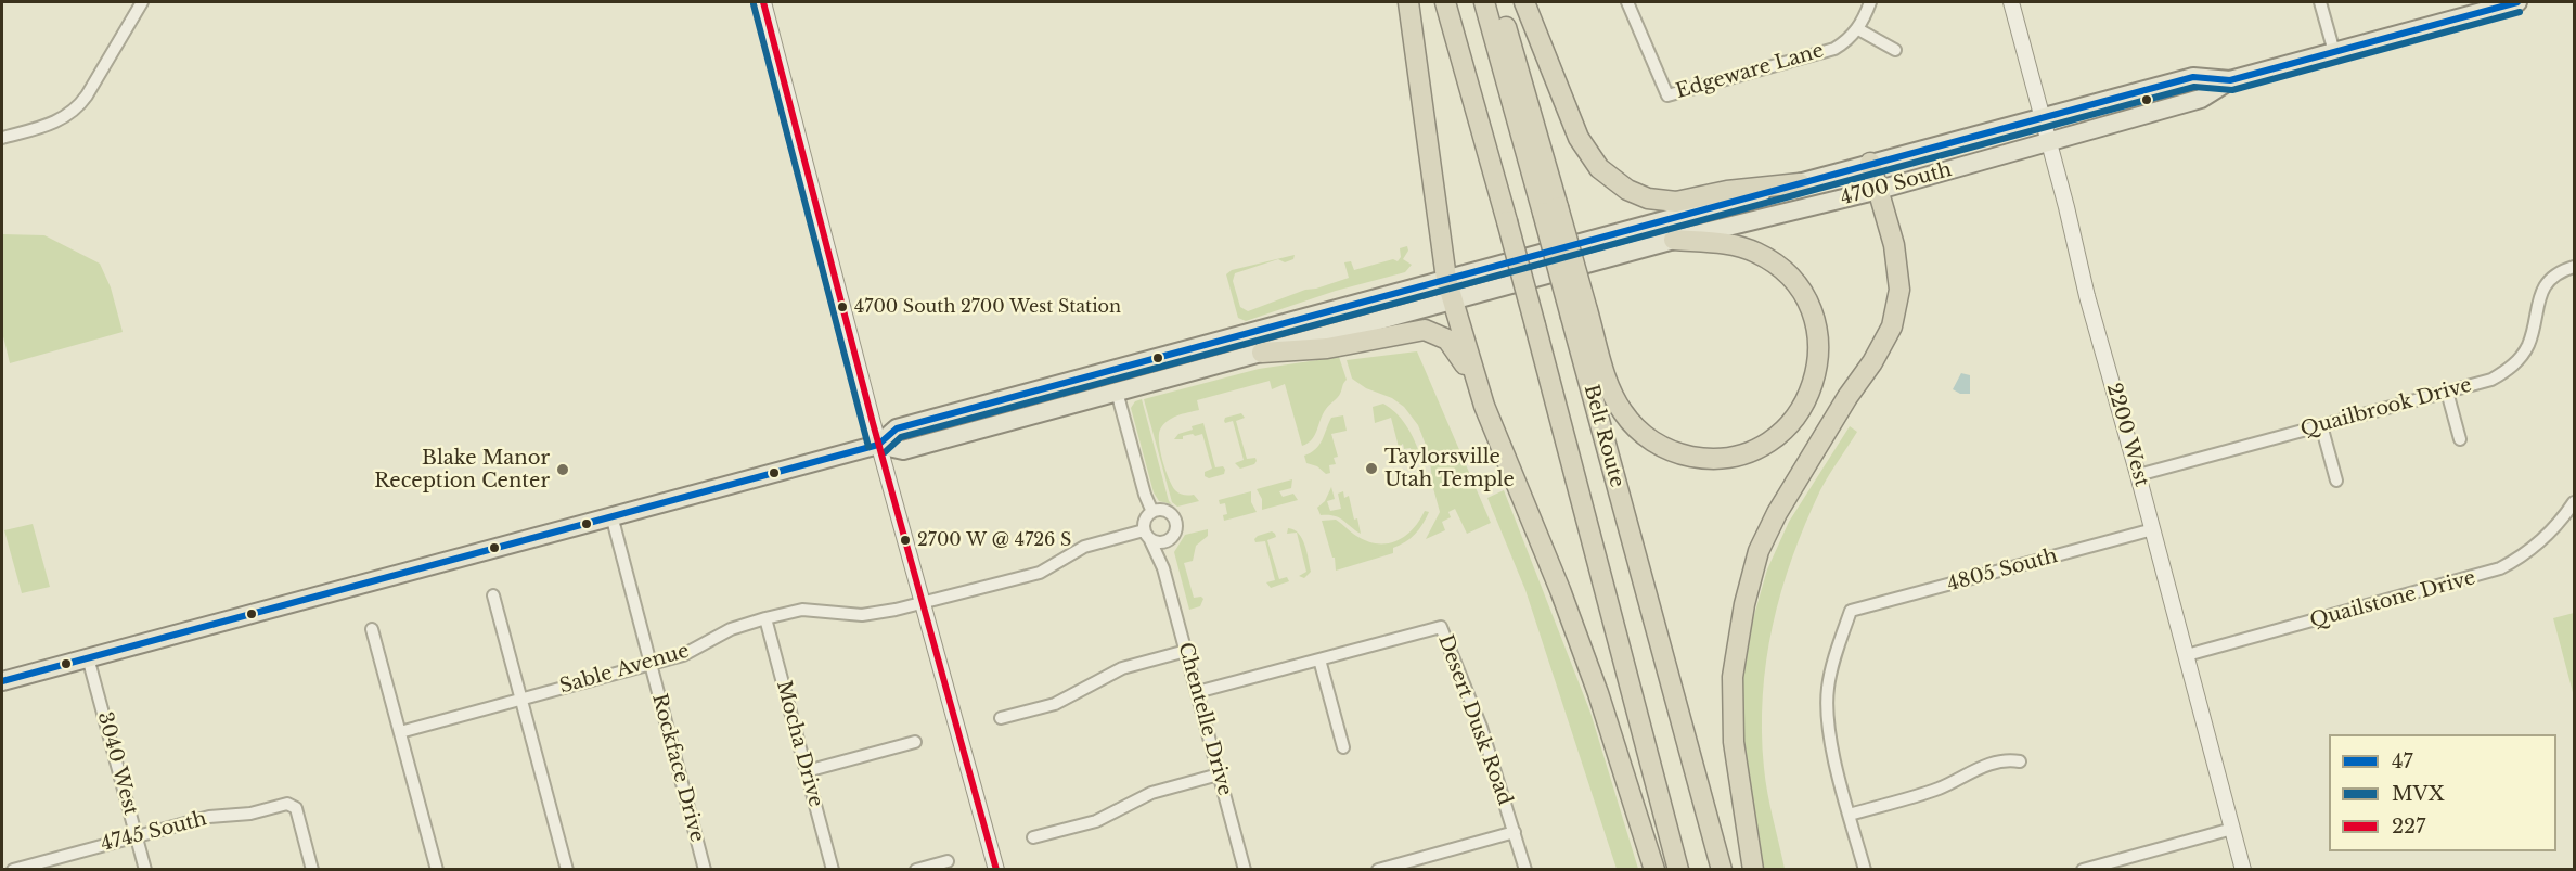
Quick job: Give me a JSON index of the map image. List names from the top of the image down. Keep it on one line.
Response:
{"streets":{"highway":["Belt Route"],"main road":["4700 South"],"street":["Edgeware Lane","Quailbrook Drive","2200 West","4805 South","Quailstone Drive","Sable Avenue","Chentelle Drive","Desert Dusk Road","Mocha Drive","3040 West","Rockface Drive","4745 South"]},"crossings":[["4700 South","2200 West"],["4700 South","3040 West"],["4700 South","Rockface Drive"],["Quailbrook Drive","2200 West"],["2200 West","4805 South"],["2200 West","Quailstone Drive"],["Sable Avenue","Chentelle Drive"],["Sable Avenue","Mocha Drive"],["Sable Avenue","Rockface Drive"],["Chentelle Drive","Desert Dusk Road"],["3040 West","4745 South"]],"places":["4700 South 2700 West Station","Taylorsville Utah Temple","Blake Manor Reception Center","2700 W @ 4726 S"],"lines":["transit line 47","transit line 227","transit line MVX"],"legend":["47","MVX","227"]}
